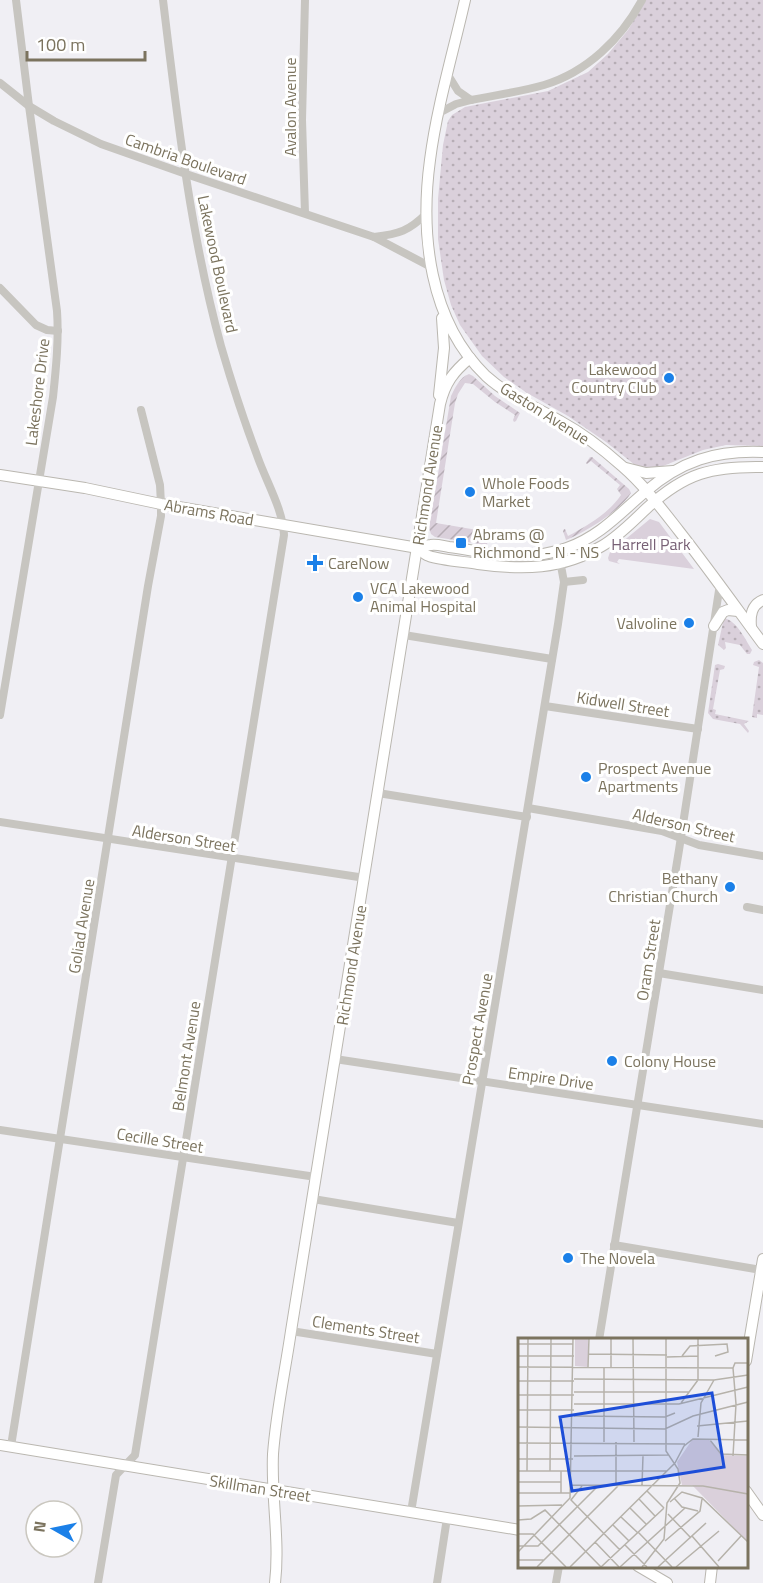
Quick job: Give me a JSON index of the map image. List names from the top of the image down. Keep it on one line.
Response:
{"streets":{"street":["Avalon Avenue","Cambria Boulevard","Lakewood Boulevard","Lakeshore Drive","Gaston Avenue","Richmond Avenue","Abrams Road","Kidwell Street","Alderson Street","Goliad Avenue","Oram Street","Prospect Avenue","Belmont Avenue","Empire Drive","Cecille Street","Clements Street","Skillman Street"]},"crossings":[["Avalon Avenue","Cambria Boulevard"],["Cambria Boulevard","Lakewood Boulevard"],["Cambria Boulevard","Lakeshore Drive"],["Cambria Boulevard","Gaston Avenue"],["Lakewood Boulevard","Abrams Road"],["Lakewood Boulevard","Belmont Avenue"],["Lakeshore Drive","Abrams Road"],["Gaston Avenue","Richmond Avenue"],["Gaston Avenue","Abrams Road"],["Gaston Avenue","Oram Street"],["Richmond Avenue","Abrams Road"],["Richmond Avenue","Alderson Street"],["Richmond Avenue","Empire Drive"],["Richmond Avenue","Cecille Street"],["Richmond Avenue","Clements Street"],["Richmond Avenue","Skillman Street"],["Abrams Road","Goliad Avenue"],["Abrams Road","Prospect Avenue"],["Abrams Road","Belmont Avenue"],["Kidwell Street","Oram Street"],["Kidwell Street","Prospect Avenue"],["Alderson Street","Goliad Avenue"],["Alderson Street","Oram Street"],["Alderson Street","Prospect Avenue"],["Alderson Street","Belmont Avenue"],["Goliad Avenue","Cecille Street"],["Goliad Avenue","Skillman Street"],["Oram Street","Empire Drive"],["Prospect Avenue","Empire Drive"],["Prospect Avenue","Clements Street"],["Prospect Avenue","Skillman Street"],["Belmont Avenue","Cecille Street"],["Belmont Avenue","Skillman Street"]],"parks":["Harrell Park"],"places":{"other":["Lakewood Country Club","Whole Foods Market","VCA Lakewood Animal Hospital","Valvoline","Prospect Avenue Apartments","Bethany Christian Church","Colony House","The Novela"],"transit":["Abrams @ Richmond - N - NS"],"health":["CareNow"]},"scale_bar":"100 m","north":"left"}
